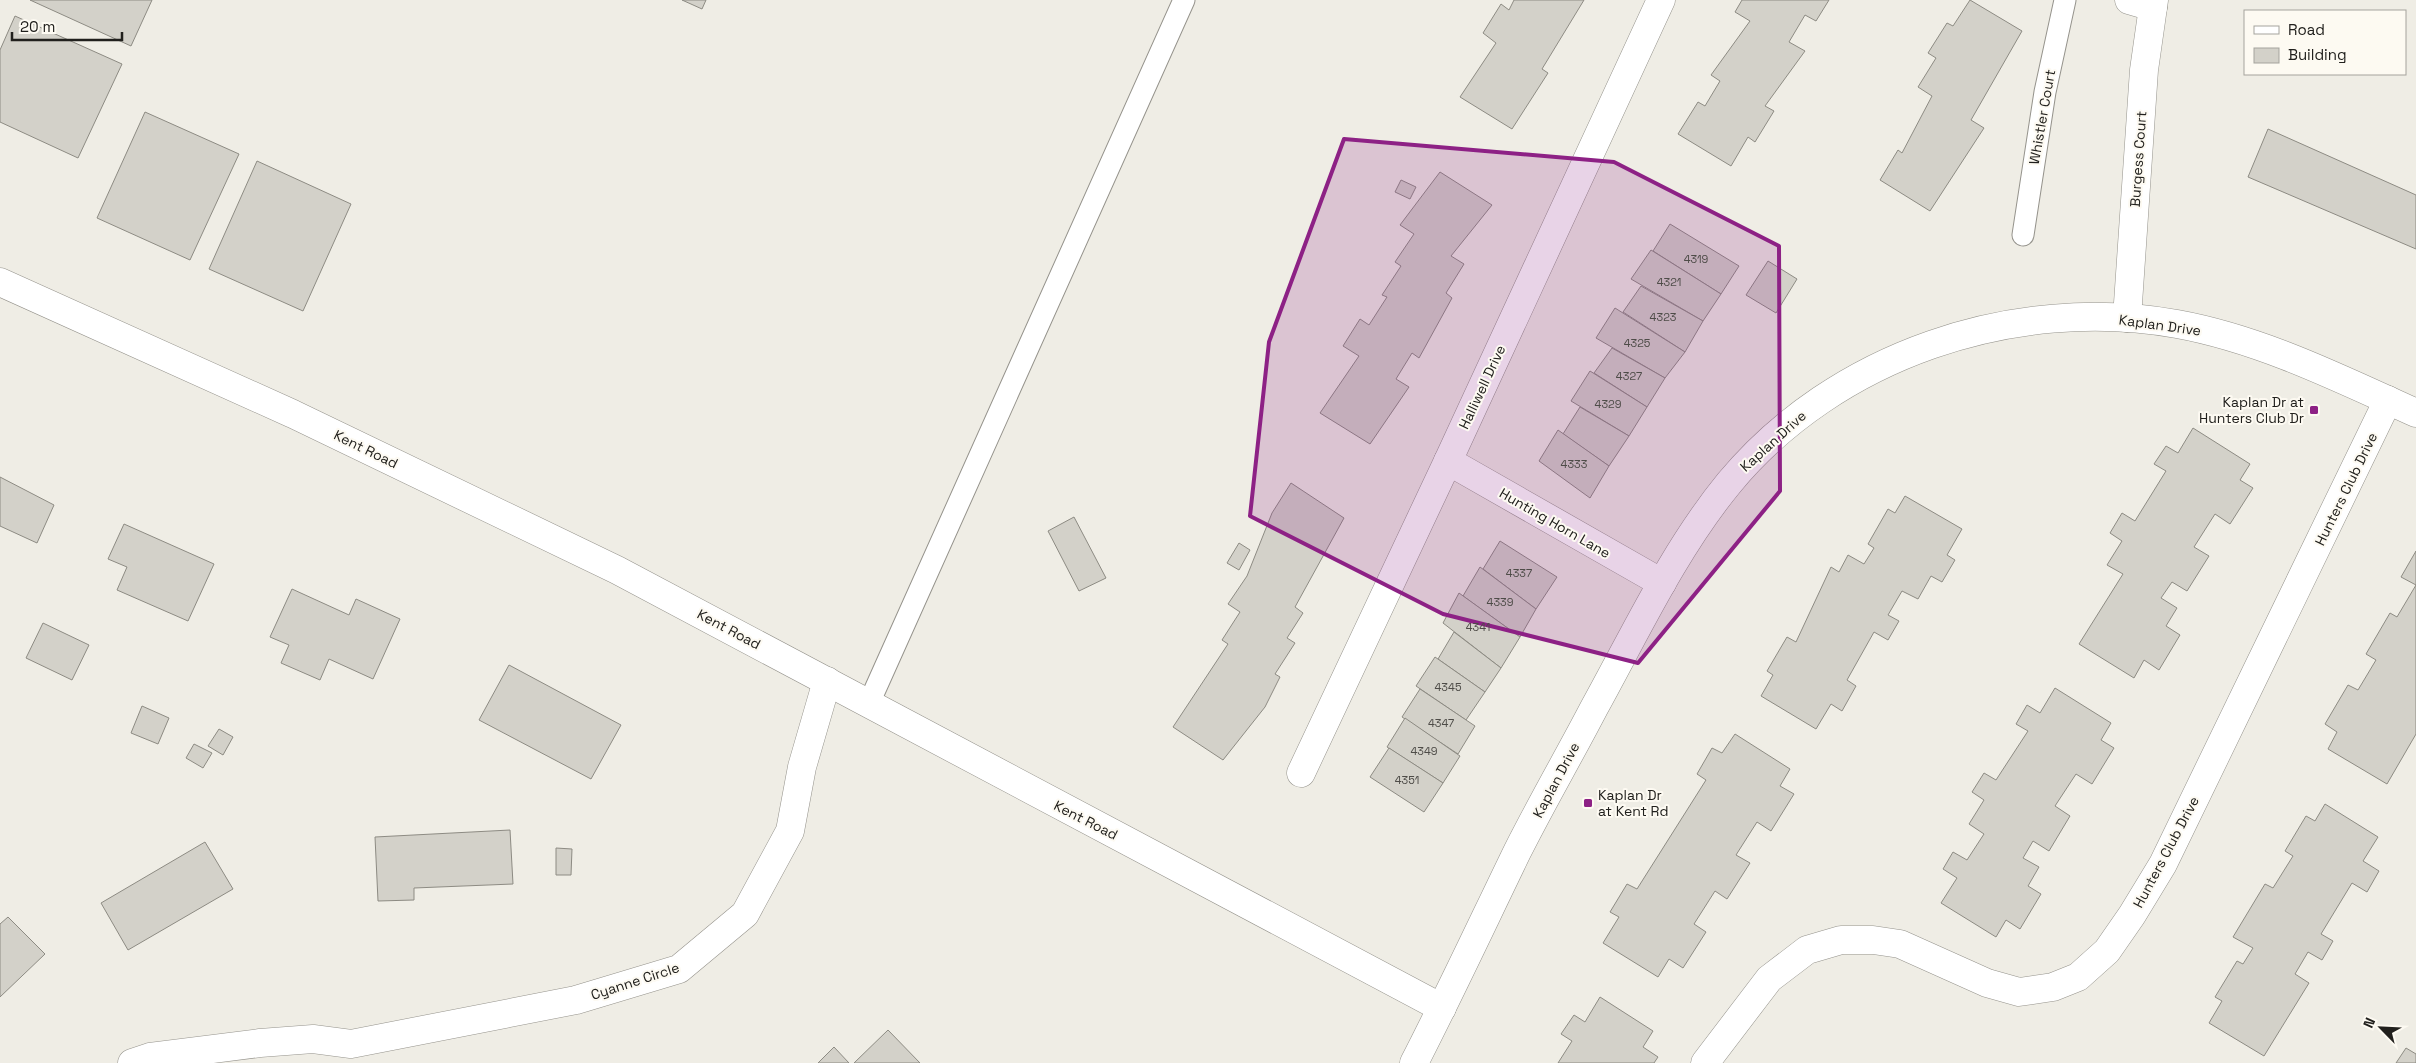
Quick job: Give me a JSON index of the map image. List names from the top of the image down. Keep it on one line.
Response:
{"streets":{"street":["Burgess Court","Kaplan Drive","Halliwell Drive","Kent Road","Hunters Club Drive","Hunting Horn Lane","Cyanne Circle"],"lane":["Whistler Court"]},"crossings":[["Burgess Court","Kaplan Drive"],["Kaplan Drive","Kent Road"],["Kaplan Drive","Hunters Club Drive"],["Kaplan Drive","Hunting Horn Lane"],["Halliwell Drive","Hunting Horn Lane"],["Kent Road","Cyanne Circle"]],"places":{"transit":["Kaplan Dr at Hunters Club Dr","Kaplan Dr at Kent Rd"]},"house_numbers":["4319","4321","4323","4325","4327","4329","4333","4337","4339","4341","4345","4347","4349","4351"],"legend":["Road","Building"],"scale_bar":"20 m","north":"top left"}
